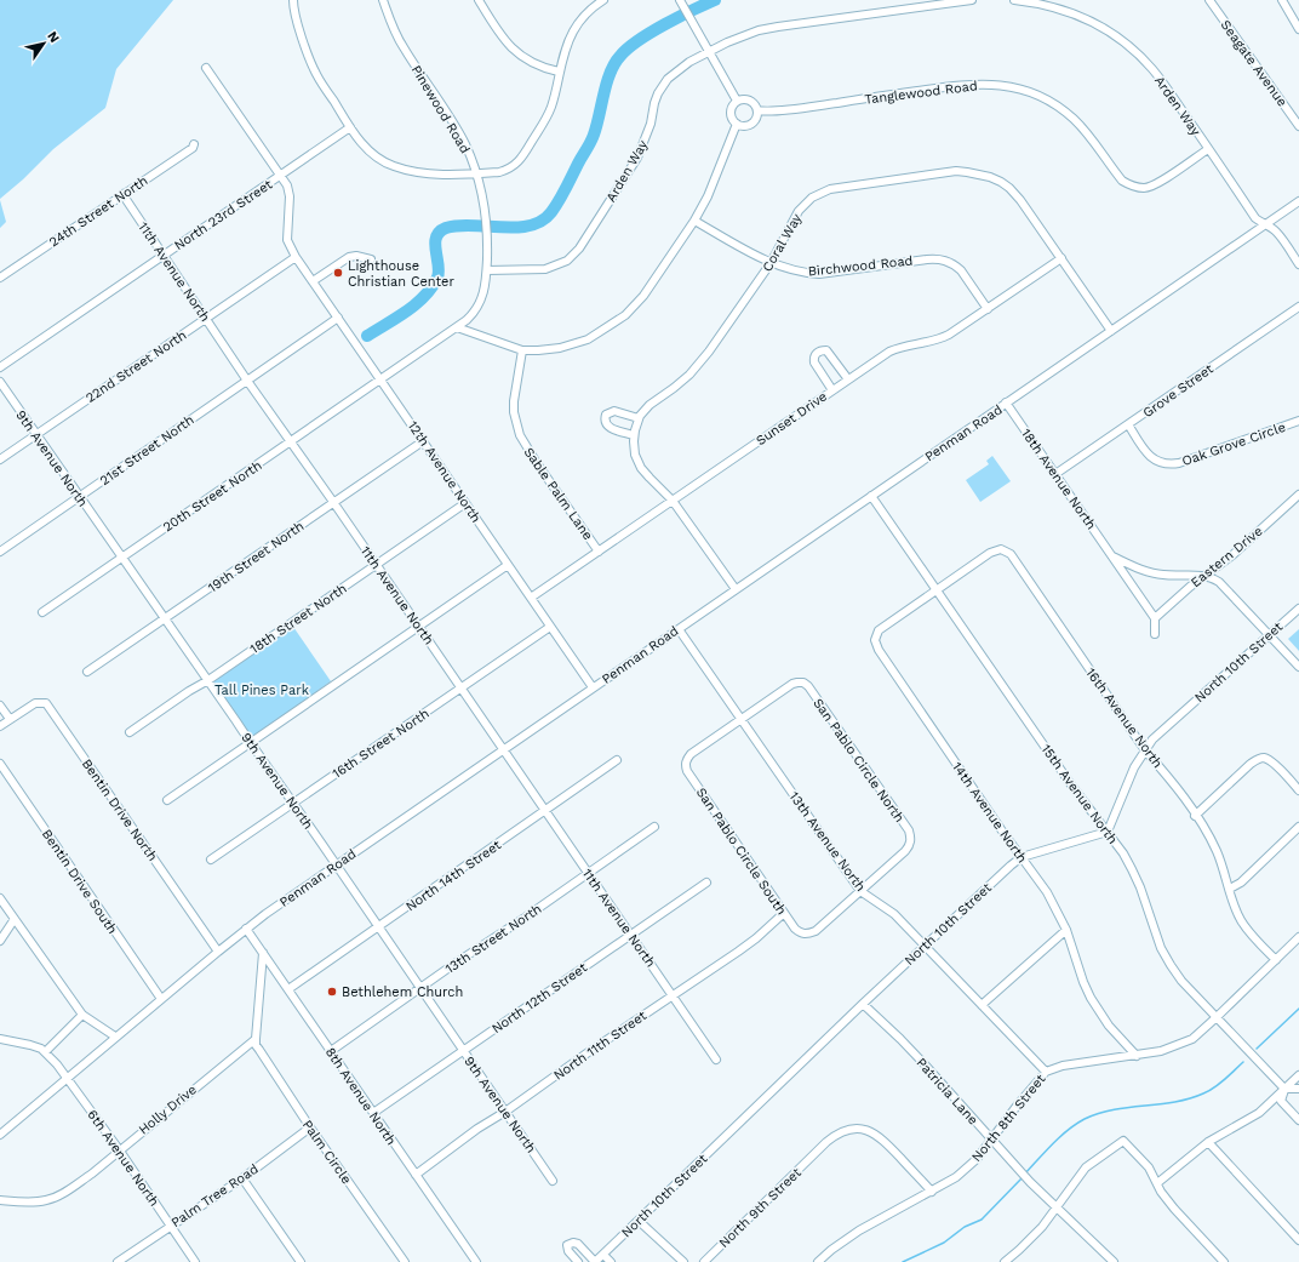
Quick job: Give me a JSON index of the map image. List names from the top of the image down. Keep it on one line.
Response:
{"streets":{"street":["Seagate Avenue","Tanglewood Road","Arden Way","Pinewood Road","24th Street North","North 23rd Street","Coral Way","Birchwood Road","11th Avenue North","22nd Street North","Grove Street","Sunset Drive","Penman Road","Oak Grove Circle","21st Street North","9th Avenue North","12th Avenue North","18th Avenue North","Sable Palm Lane","20th Street North","19th Street North","Eastern Drive","18th Street North","North 10th Street","16th Avenue North","16th Street North","San Pablo Circle North","15th Avenue North","Bentin Drive North","14th Avenue North","13th Avenue North","San Pablo Circle South","North 14th Street","Bentin Drive South","13th Street North","North 12th Street","North 11th Street","Patricia Lane","8th Avenue North","Holly Drive","North 8th Street","Palm Circle","6th Avenue North","Palm Tree Road","North 9th Street"]},"crossings":[["Tanglewood Road","Arden Way"],["Arden Way","Pinewood Road"],["Arden Way","Penman Road"],["Pinewood Road","12th Avenue North"],["Pinewood Road","20th Street North"],["24th Street North","11th Avenue North"],["North 23rd Street","11th Avenue North"],["North 23rd Street","12th Avenue North"],["Coral Way","Birchwood Road"],["Coral Way","Sunset Drive"],["Coral Way","Penman Road"],["Birchwood Road","Sunset Drive"],["11th Avenue North","22nd Street North"],["11th Avenue North","Penman Road"],["11th Avenue North","21st Street North"],["11th Avenue North","20th Street North"],["11th Avenue North","19th Street North"],["11th Avenue North","18th Street North"],["11th Avenue North","16th Street North"],["11th Avenue North","North 14th Street"],["11th Avenue North","13th Street North"],["11th Avenue North","North 12th Street"],["11th Avenue North","North 11th Street"],["22nd Street North","9th Avenue North"],["22nd Street North","12th Avenue North"],["Grove Street","Oak Grove Circle"],["Grove Street","18th Avenue North"],["Sunset Drive","12th Avenue North"],["Sunset Drive","Sable Palm Lane"],["Penman Road","9th Avenue North"],["Penman Road","12th Avenue North"],["Penman Road","18th Avenue North"],["Penman Road","15th Avenue North"],["Penman Road","Bentin Drive North"],["Penman Road","13th Avenue North"],["Penman Road","Bentin Drive South"],["Penman Road","8th Avenue North"],["Penman Road","6th Avenue North"],["21st Street North","9th Avenue North"],["21st Street North","12th Avenue North"],["9th Avenue North","20th Street North"],["9th Avenue North","19th Street North"],["9th Avenue North","18th Street North"],["9th Avenue North","16th Street North"],["9th Avenue North","North 14th Street"],["9th Avenue North","13th Street North"],["9th Avenue North","North 12th Street"],["9th Avenue North","North 11th Street"],["12th Avenue North","20th Street North"],["12th Avenue North","19th Street North"],["12th Avenue North","18th Street North"],["12th Avenue North","16th Street North"],["18th Avenue North","Eastern Drive"],["North 10th Street","16th Avenue North"],["North 10th Street","15th Avenue North"],["North 10th Street","14th Avenue North"],["North 10th Street","13th Avenue North"],["North 10th Street","Patricia Lane"],["16th Avenue North","15th Avenue North"],["16th Avenue North","14th Avenue North"],["16th Avenue North","North 8th Street"],["San Pablo Circle North","13th Avenue North"],["San Pablo Circle North","San Pablo Circle South"],["15th Avenue North","14th Avenue North"],["15th Avenue North","North 8th Street"],["14th Avenue North","North 8th Street"],["13th Avenue North","San Pablo Circle South"],["13th Avenue North","North 8th Street"],["San Pablo Circle South","North 11th Street"],["North 14th Street","8th Avenue North"],["13th Street North","8th Avenue North"],["North 12th Street","8th Avenue North"],["North 11th Street","8th Avenue North"],["Patricia Lane","North 8th Street"],["Holly Drive","Palm Circle"],["Holly Drive","6th Avenue North"],["North 8th Street","North 9th Street"],["Palm Circle","Palm Tree Road"],["6th Avenue North","Palm Tree Road"]],"parks":["Tall Pines Park"],"places":["Lighthouse Christian Center","Bethlehem Church"],"north":"top right"}
